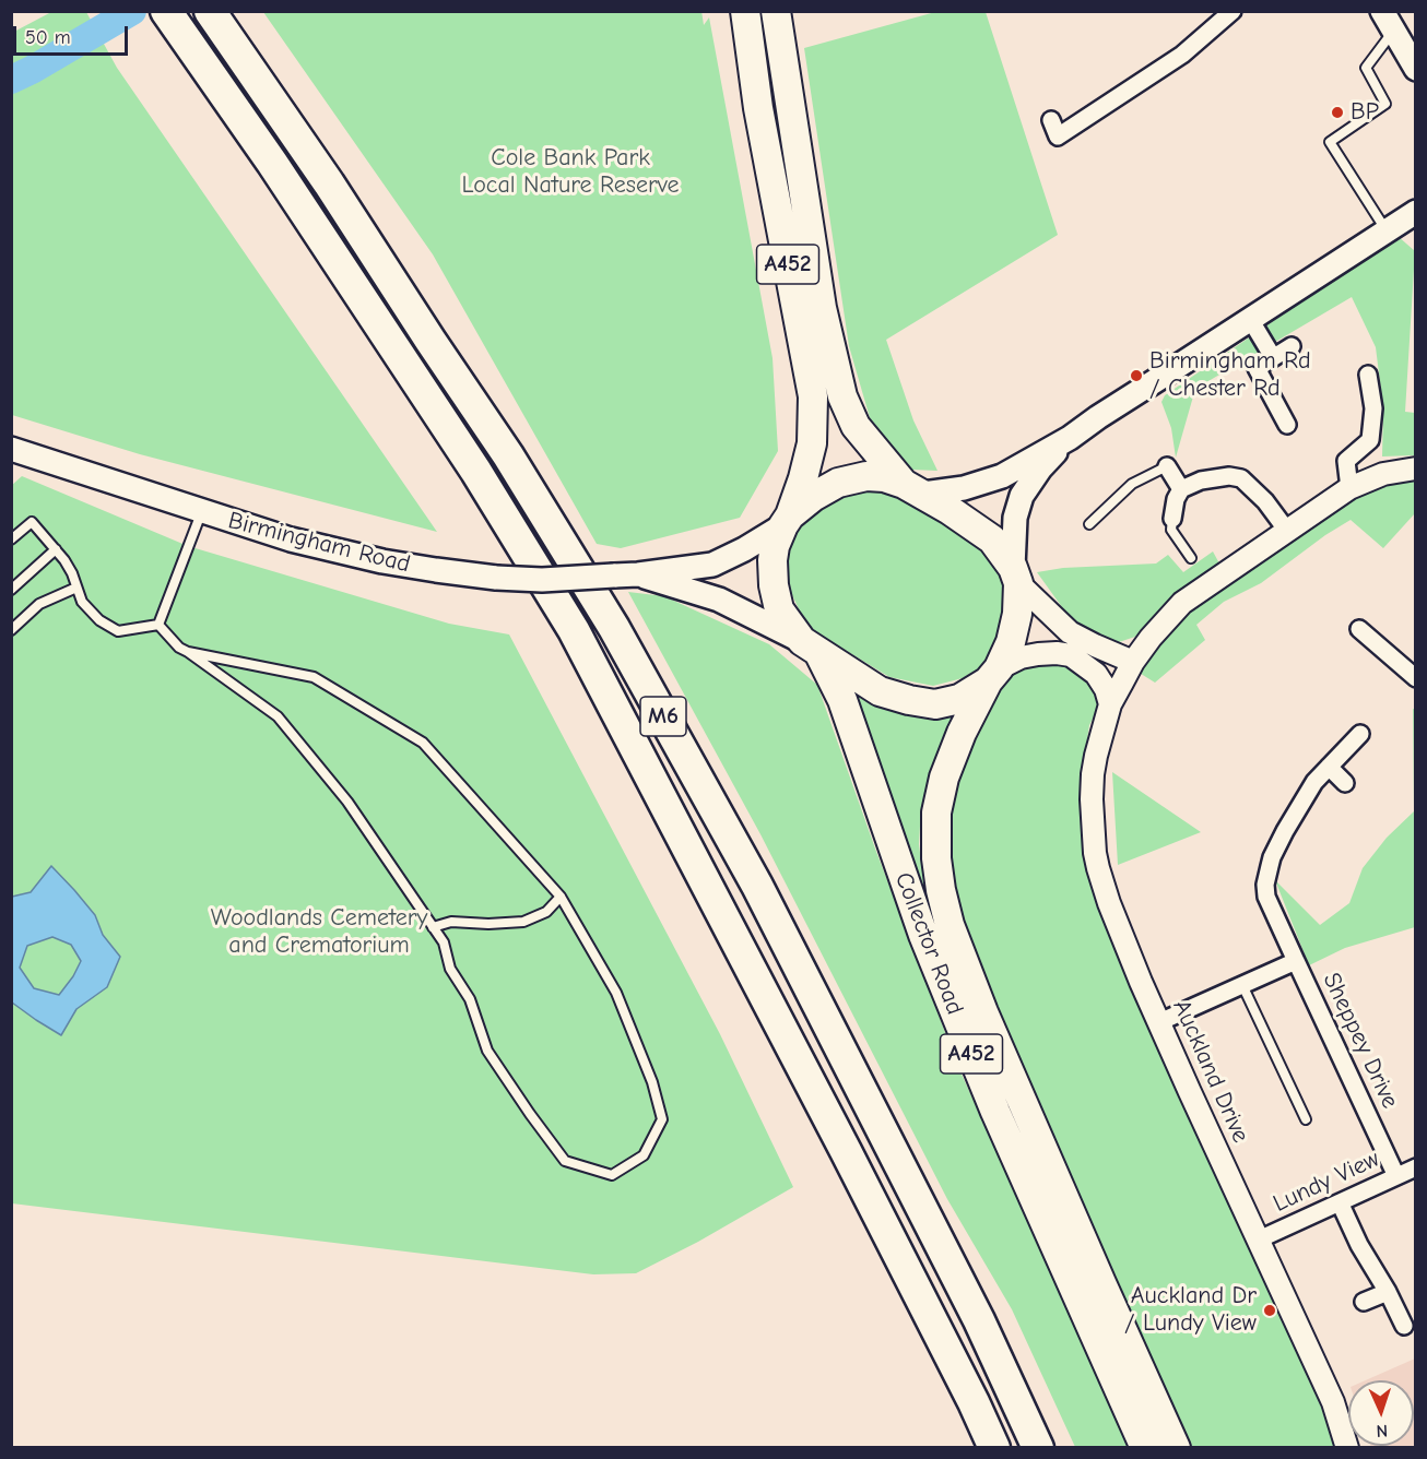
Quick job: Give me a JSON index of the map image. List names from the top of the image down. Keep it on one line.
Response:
{"streets":{"highway":["A452","M6","Collector Road"],"main road":["Birmingham Road"],"street":["Sheppey Drive","Auckland Drive","Lundy View"]},"crossings":[["A452","Birmingham Road"],["A452","Collector Road"],["Birmingham Road","Collector Road"],["Sheppey Drive","Auckland Drive"],["Sheppey Drive","Lundy View"],["Auckland Drive","Lundy View"]],"parks":["Cole Bank Park Local Nature Reserve","Woodlands Cemetery and Crematorium"],"places":["BP","Birmingham Rd / Chester Rd","Auckland Dr / Lundy View"],"scale_bar":"50 m","north":"bottom"}
